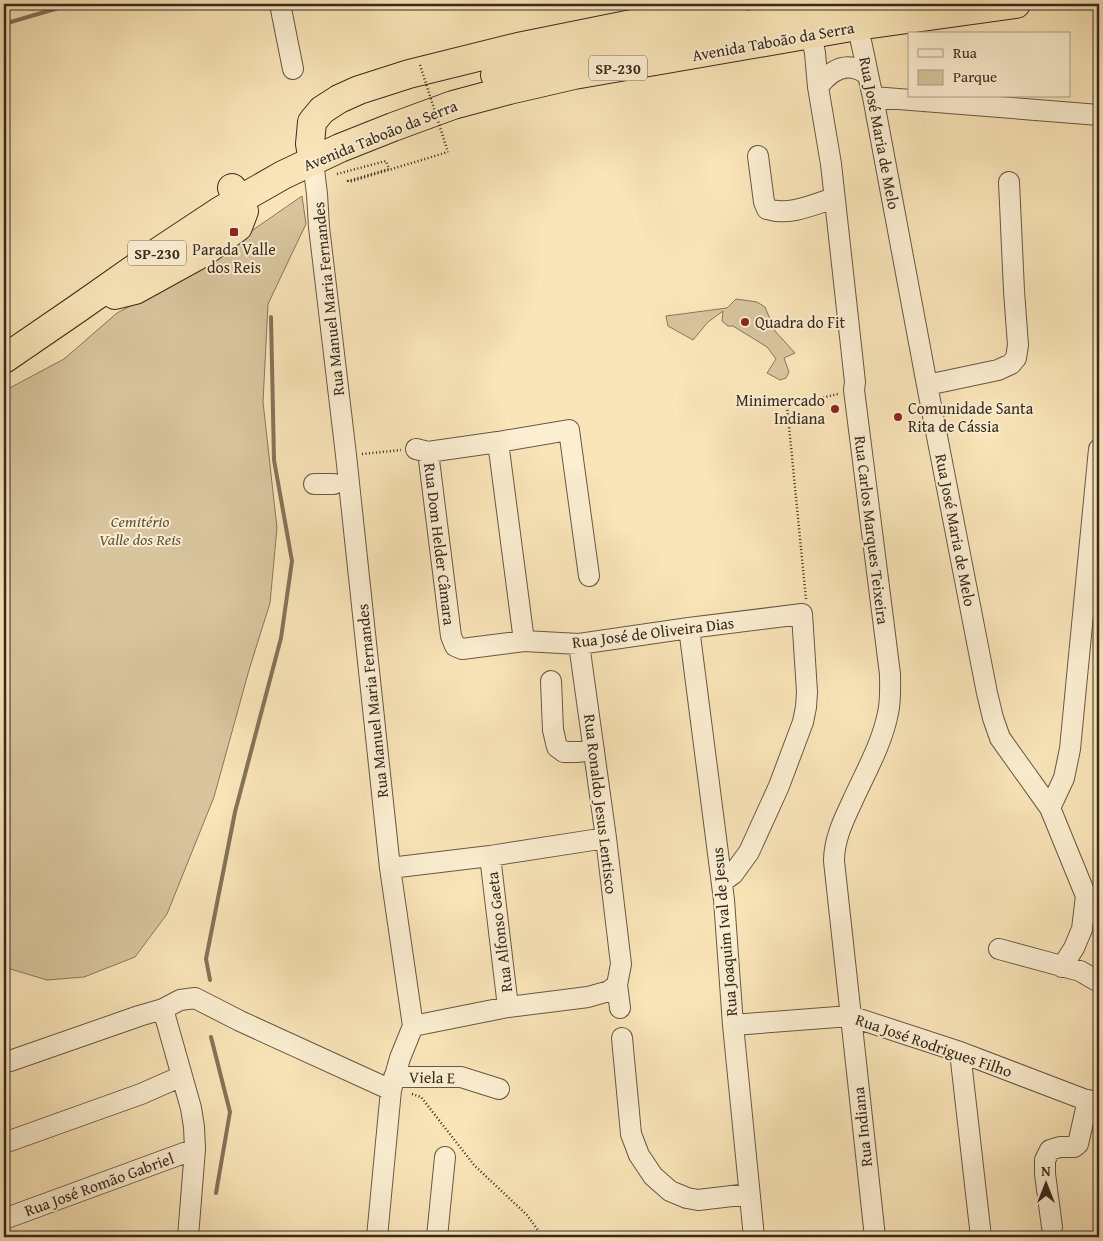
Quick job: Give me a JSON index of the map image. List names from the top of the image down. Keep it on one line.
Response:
{"streets":{"highway":["Avenida Taboão da Serra","SP-230"],"street":["Rua José Maria de Melo","Rua Manuel Maria Fernandes","Rua Carlos Marques Teixeira","Rua Dom Helder Câmara","Rua José de Oliveira Dias","Rua Ronaldo Jesus Lentisco","Rua Alfonso Gaeta","Rua Joaquim Ival de Jesus","Rua José Rodrigues Filho","Viela E","Rua Indiana","Rua José Romão Gabriel"]},"crossings":[["Avenida Taboão da Serra","Rua José Maria de Melo"],["Avenida Taboão da Serra","Rua Manuel Maria Fernandes"],["Avenida Taboão da Serra","Rua Carlos Marques Teixeira"],["Rua Carlos Marques Teixeira","Rua José Rodrigues Filho"],["Rua Carlos Marques Teixeira","Rua Indiana"],["Rua Dom Helder Câmara","Rua José de Oliveira Dias"],["Rua José de Oliveira Dias","Rua Ronaldo Jesus Lentisco"],["Rua José de Oliveira Dias","Rua Joaquim Ival de Jesus"],["Rua Joaquim Ival de Jesus","Rua José Rodrigues Filho"],["Rua José Rodrigues Filho","Rua Indiana"]],"parks":["Cemitério Valle dos Reis"],"places":{"transit":["Parada Valle dos Reis"],"other":["Quadra do Fit","Minimercado Indiana","Comunidade Santa Rita de Cássia"]},"legend":["Rua","Parque"],"north":"top"}
